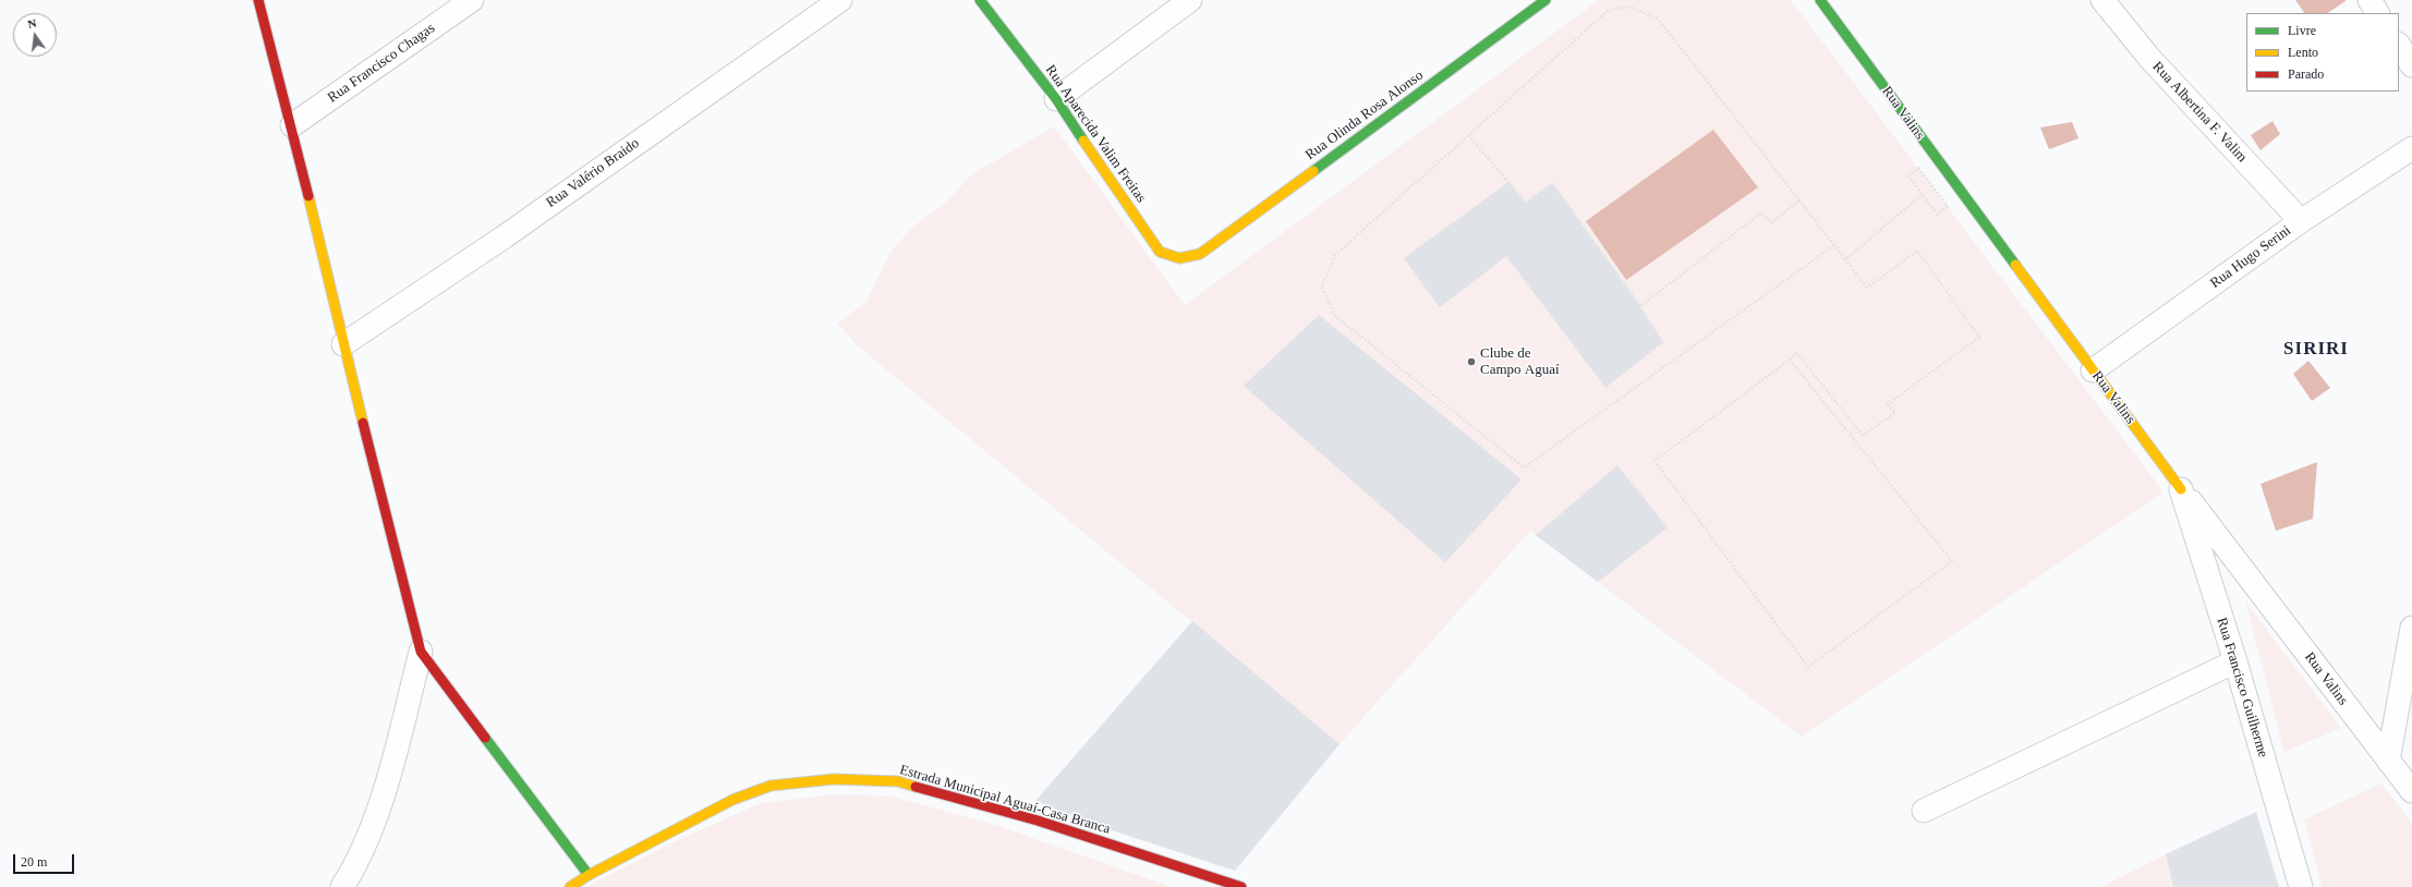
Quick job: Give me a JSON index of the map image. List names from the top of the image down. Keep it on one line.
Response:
{"streets":{"street":["Rua Francisco Chagas","Rua Albertina F. Valim","Rua Valins","Rua Olinda Rosa Alonso","Rua Aparecida Valim Freitas","Rua Valério Braido","Rua Hugo Serini","Rua Francisco Guilherme","Estrada Municipal Aguaí-Casa Branca"]},"crossings":[["Rua Albertina F. Valim","Rua Hugo Serini"],["Rua Valins","Rua Hugo Serini"],["Rua Valins","Rua Francisco Guilherme"],["Rua Olinda Rosa Alonso","Rua Aparecida Valim Freitas"]],"districts":["SIRIRI"],"places":["Clube de Campo Aguaí"],"legend":["Livre","Lento","Parado"],"scale_bar":"20 m","north":"top"}
